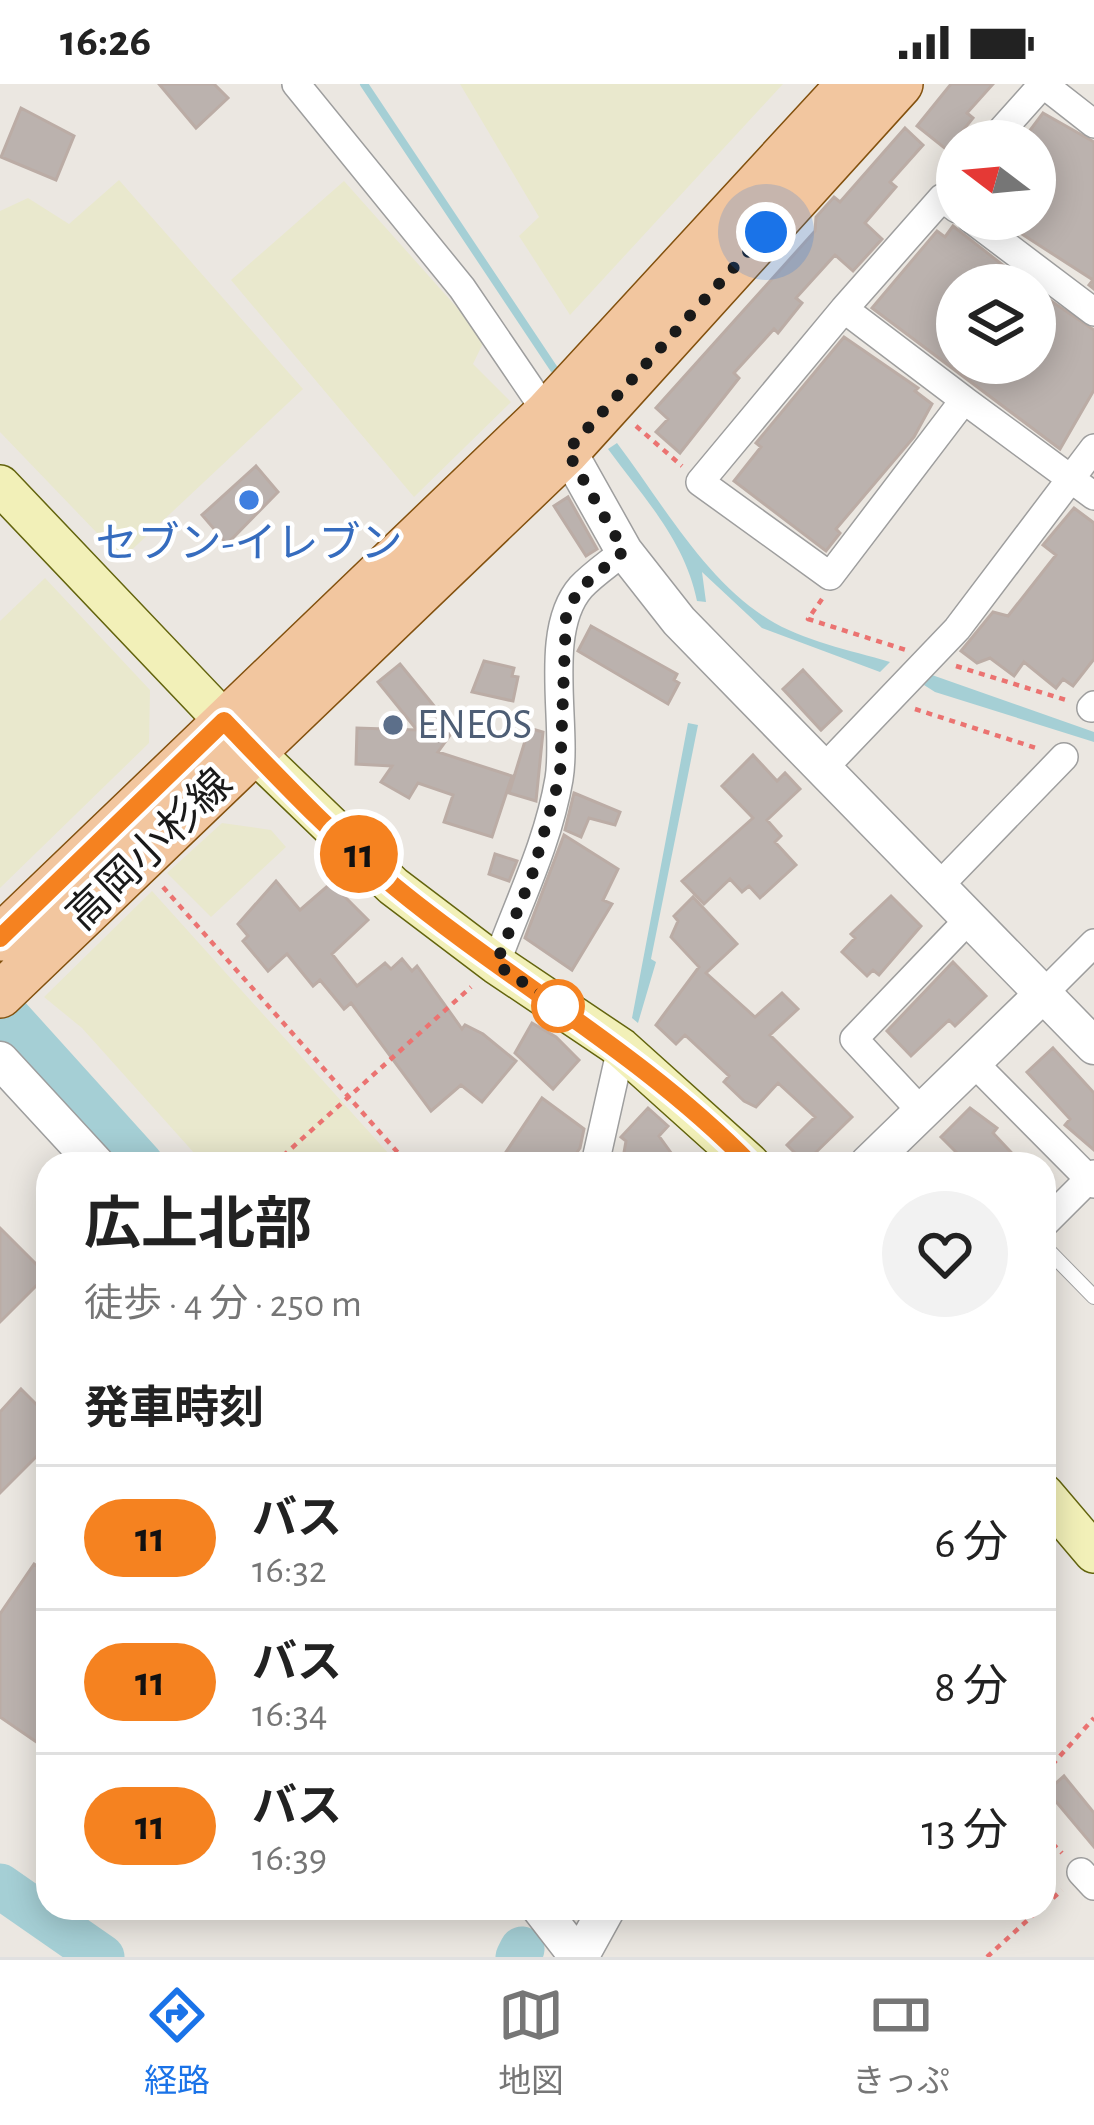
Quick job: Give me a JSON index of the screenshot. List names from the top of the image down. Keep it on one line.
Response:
{"streets":{"main road":["高岡小杉線"]},"places":["セブン-イレブン","ENEOS"],"lines":["bus line 11"],"north":"left","page":{"status":"16:26","on_map":"11","heading":[["広上北部","徒歩 · 4 分 · 250 m"],"発車時刻"],"list":[{"mark":"11","name":"バス","note":"16:32","value":"6 分"},{"mark":"11","name":"バス","note":"16:34","value":"8 分"},{"mark":"11","name":"バス","note":"16:39","value":"13 分"}],"tabs":["経路","地図","きっぷ"]}}
